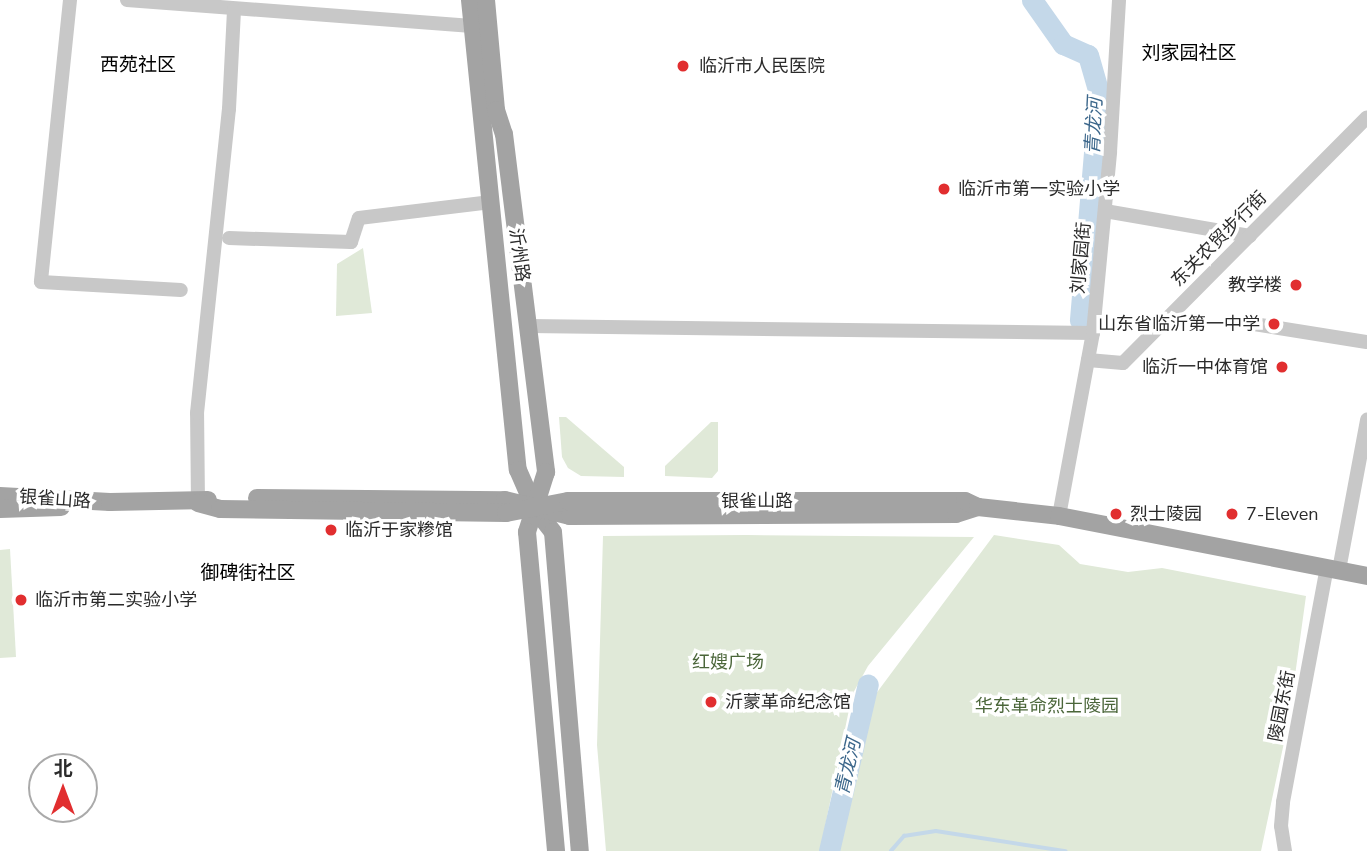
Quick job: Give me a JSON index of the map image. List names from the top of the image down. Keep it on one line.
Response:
{"streets":{"main road":["沂州路","银雀山路"],"street":["东关农贸步行街","刘家园街","陵园东街"]},"crossings":[["东关农贸步行街","刘家园街"],["沂州路","银雀山路"],["刘家园街","银雀山路"],["银雀山路","陵园东街"]],"districts":["刘家园社区","西苑社区","御碑街社区"],"water":["青龙河"],"parks":["红嫂广场","华东革命烈士陵园"],"places":["临沂市人民医院","临沂市第一实验小学","教学楼","山东省临沂第一中学","临沂一中体育馆","烈士陵园","7-Eleven","临沂于家糁馆","临沂市第二实验小学","沂蒙革命纪念馆"],"north":"top"}
